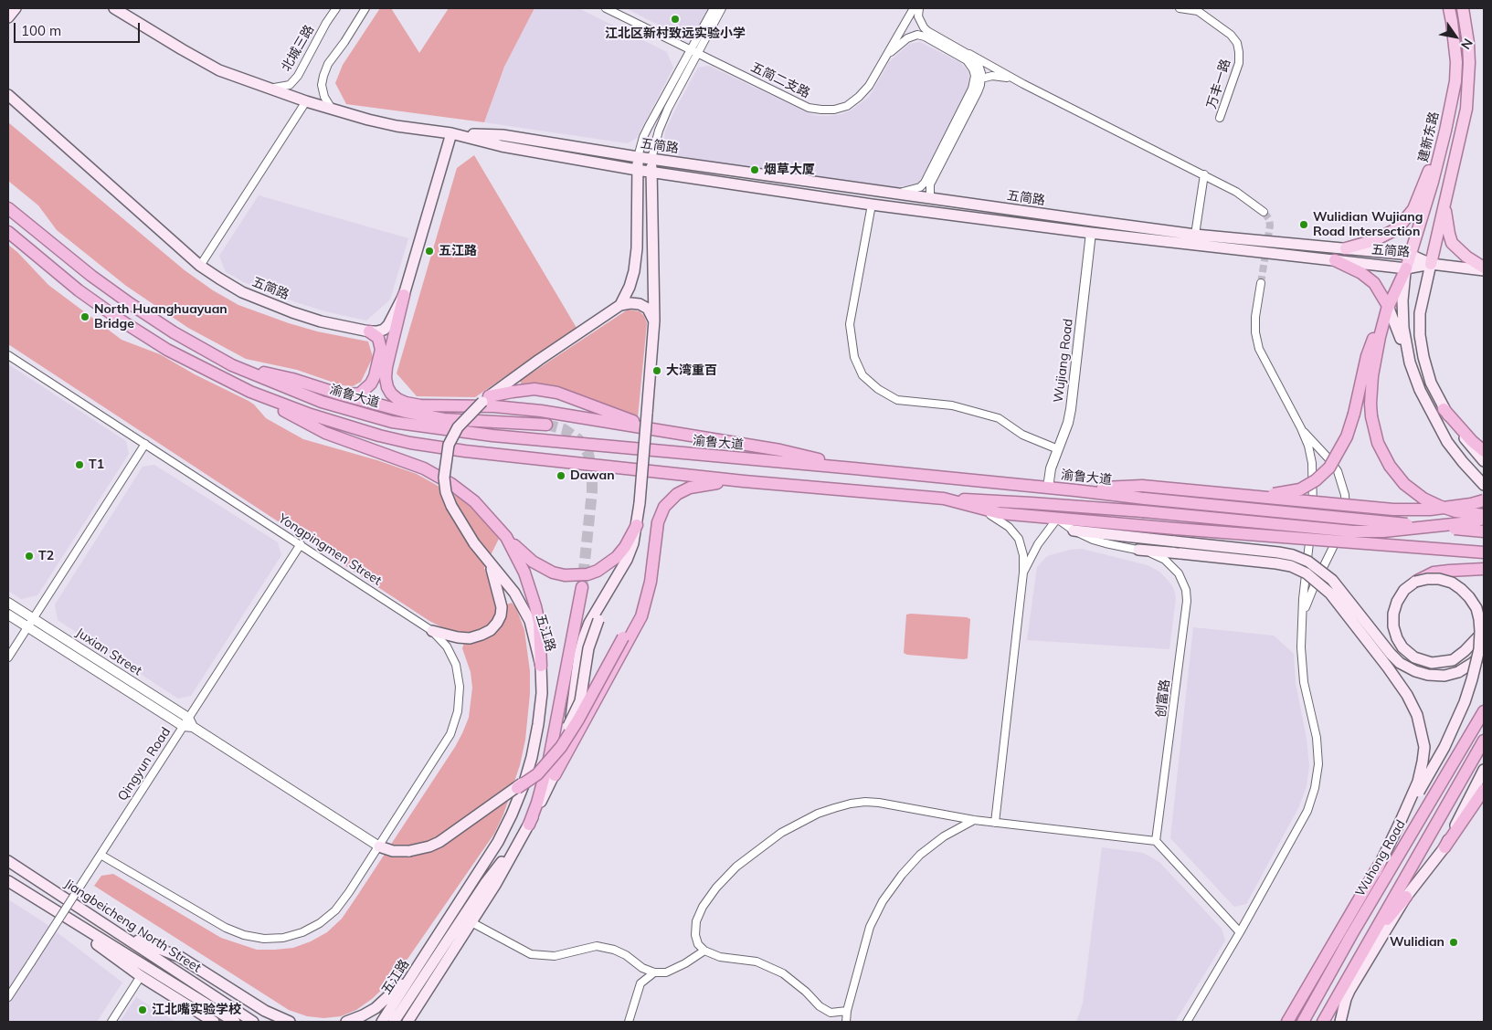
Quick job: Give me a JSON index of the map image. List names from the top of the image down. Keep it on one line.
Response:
{"streets":{"highway":["渝鲁大道","Wuhong Road"],"main road":["建新东路","五简路","五江路","Jiangbeicheng North Street"],"street":["北城三路","五简二支路","万丰一路","Wujiang Road","Yongpingmen Street","Juxian Street","创富路","Qingyun Road"]},"crossings":[["北城三路","五简路"],["建新东路","五简路"],["五简路","Wujiang Road"],["Wujiang Road","渝鲁大道"],["Yongpingmen Street","Juxian Street"],["Yongpingmen Street","Qingyun Road"],["Juxian Street","Qingyun Road"]],"places":["江北区新村致远实验小学","烟草大厦","Wulidian Wujiang Road Intersection","五江路","North Huanghuayuan Bridge","大湾重百","T1","Dawan","T2","Wulidian","江北嘴实验学校"],"scale_bar":"100 m","north":"bottom right"}
